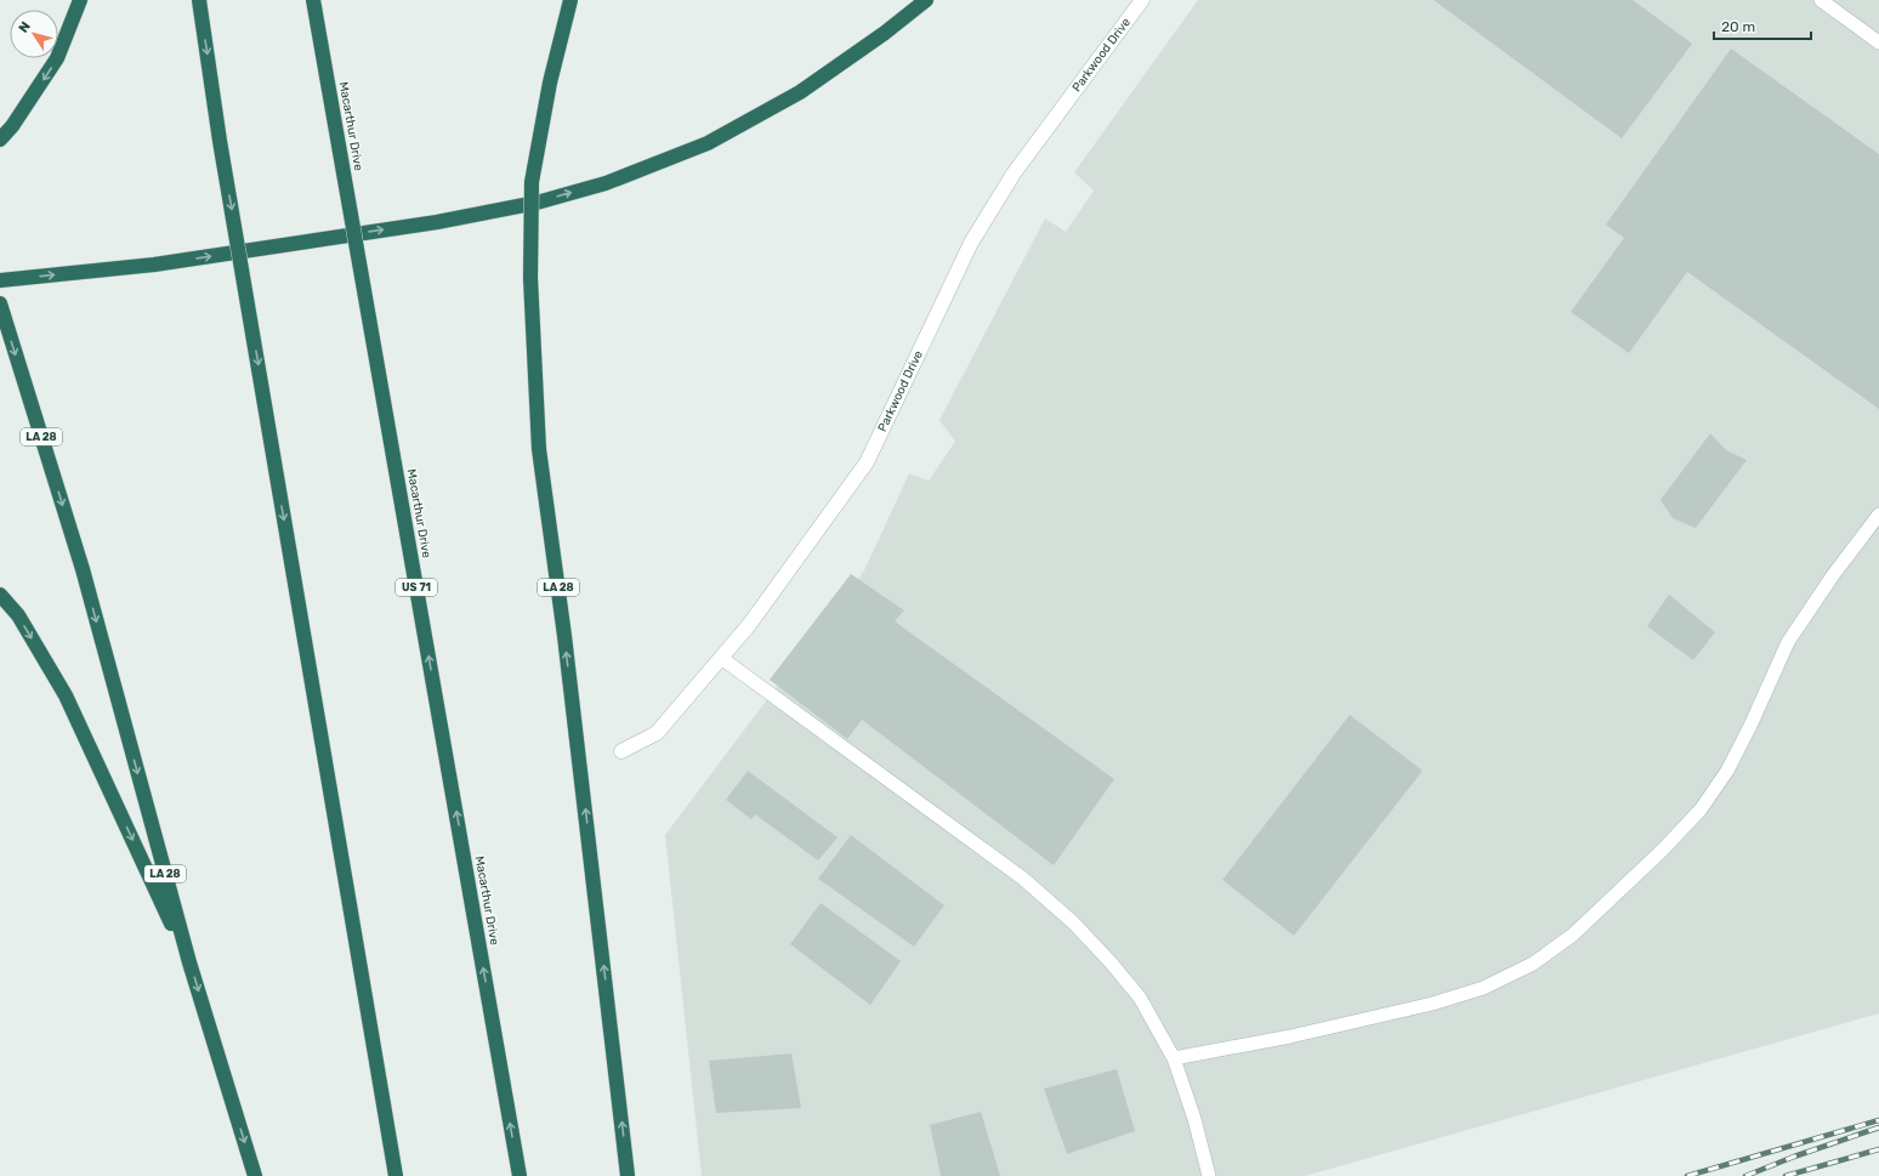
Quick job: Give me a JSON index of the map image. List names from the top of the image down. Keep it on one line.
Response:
{"streets":{"highway":["Macarthur Drive","LA 28","US 71"],"street":["Parkwood Drive"]},"scale_bar":"20 m","north":"top left"}
